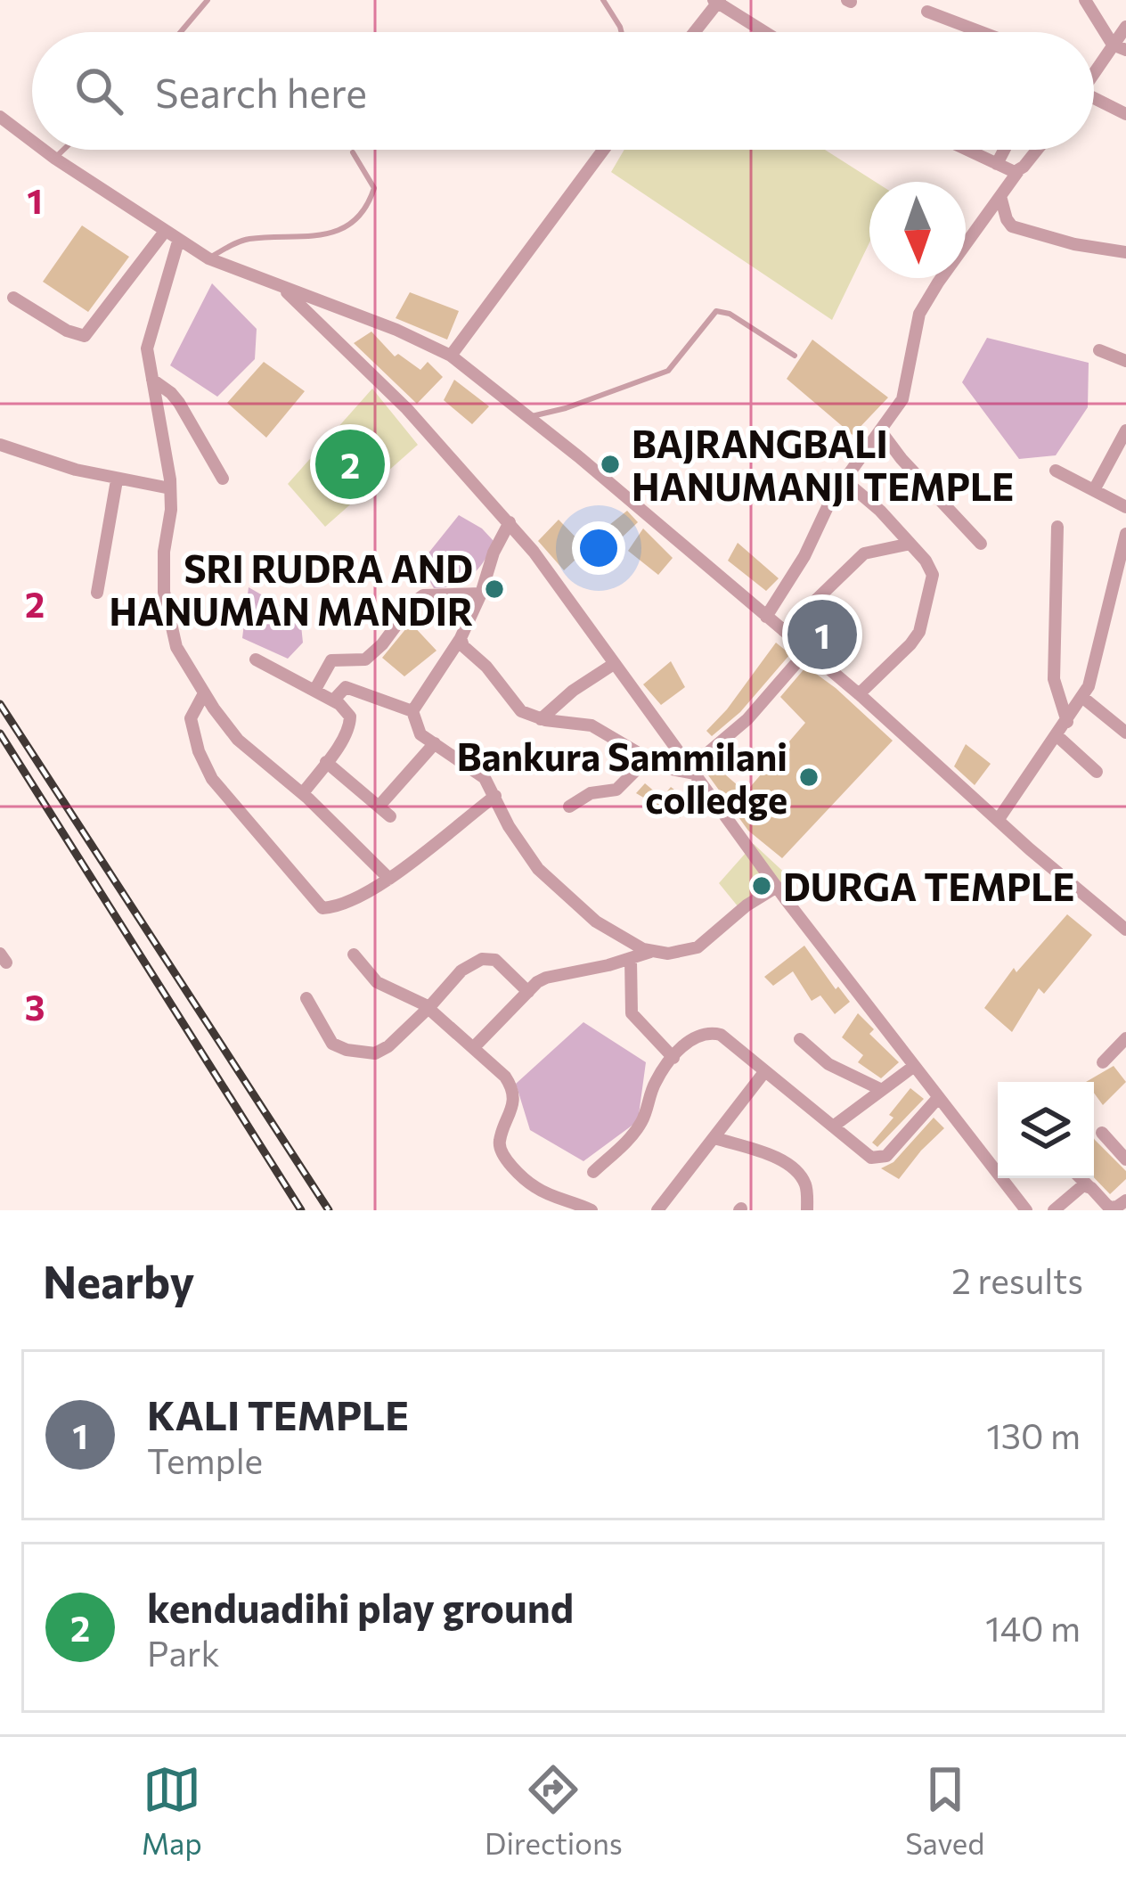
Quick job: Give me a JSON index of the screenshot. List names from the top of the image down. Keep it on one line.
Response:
{"places":["BAJRANGBALI HANUMANJI TEMPLE","SRI RUDRA AND HANUMAN MANDIR","Bankura Sammilani colledge","DURGA TEMPLE"],"north":"bottom","page":{"search":"Search here","pins":["2","1"],"heading":["Nearby","2 results"],"list":[{"mark":"1","name":"KALI TEMPLE","note":"Temple","value":"130 m"},{"mark":"2","name":"kenduadihi play ground","note":"Park","value":"140 m"}],"nav":["Map","Directions","Saved"]},"grid":{"rows":["1","2","3"]}}
